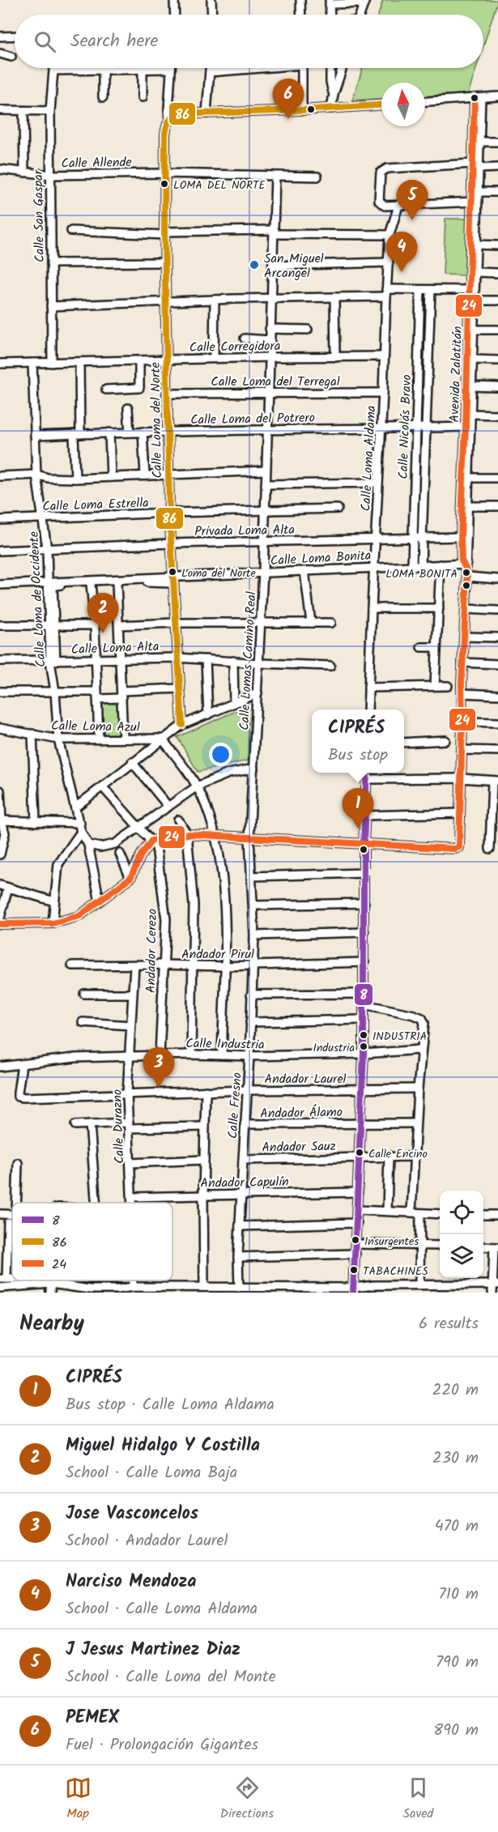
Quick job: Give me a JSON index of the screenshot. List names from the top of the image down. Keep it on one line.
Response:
{"streets":{"street":["Calle Allende","Calle San Gaspar","Calle Corregidora","Avenida Zalatitán","Calle Loma del Terregal","Calle Loma del Potrero","Calle Loma del Norte","Calle Nicolás Bravo","Calle Loma Aldama","Calle Loma Estrella","Privada Loma Alta","Calle Loma Bonita","Calle Loma de Occidente","Calle Loma Alta","Calle Lomas Camino Real","Calle Loma Azul","Andador Cerezo","Andador Pirul","Calle Industria","Andador Laurel","Calle Fresno","Andador Álamo","Calle Durazno","Andador Sauz","Andador Capulín"]},"crossings":[["Calle Allende","Calle San Gaspar"],["Calle Allende","Calle Loma del Norte"],["Calle Allende","Calle Lomas Camino Real"],["Calle San Gaspar","Calle Corregidora"],["Calle Corregidora","Calle Loma del Norte"],["Calle Corregidora","Calle Loma Aldama"],["Calle Corregidora","Calle Loma de Occidente"],["Calle Corregidora","Calle Lomas Camino Real"],["Avenida Zalatitán","Calle Loma del Potrero"],["Avenida Zalatitán","Privada Loma Alta"],["Avenida Zalatitán","Calle Loma Bonita"],["Calle Loma del Terregal","Calle Loma del Norte"],["Calle Loma del Terregal","Calle Loma Aldama"],["Calle Loma del Terregal","Calle Lomas Camino Real"],["Calle Loma del Potrero","Calle Loma del Norte"],["Calle Loma del Potrero","Calle Nicolás Bravo"],["Calle Loma del Potrero","Calle Loma Aldama"],["Calle Loma del Potrero","Calle Loma de Occidente"],["Calle Loma del Potrero","Calle Lomas Camino Real"],["Calle Loma del Norte","Calle Loma Estrella"],["Calle Loma del Norte","Privada Loma Alta"],["Calle Loma del Norte","Calle Loma Bonita"],["Calle Loma del Norte","Calle Loma Alta"],["Calle Nicolás Bravo","Privada Loma Alta"],["Calle Nicolás Bravo","Calle Loma Bonita"],["Calle Loma Aldama","Privada Loma Alta"],["Calle Loma Aldama","Calle Loma Bonita"],["Calle Loma Estrella","Calle Loma de Occidente"],["Calle Loma Estrella","Calle Lomas Camino Real"],["Privada Loma Alta","Calle Loma de Occidente"],["Privada Loma Alta","Calle Lomas Camino Real"],["Calle Loma Bonita","Calle Loma de Occidente"],["Calle Loma Bonita","Calle Lomas Camino Real"],["Calle Loma de Occidente","Calle Loma Alta"],["Calle Loma de Occidente","Calle Loma Azul"],["Calle Loma Alta","Calle Lomas Camino Real"],["Calle Lomas Camino Real","Calle Fresno"],["Andador Cerezo","Andador Pirul"],["Andador Cerezo","Calle Industria"],["Andador Pirul","Calle Fresno"],["Andador Pirul","Calle Durazno"],["Calle Industria","Andador Laurel"],["Calle Industria","Calle Fresno"],["Calle Industria","Calle Durazno"],["Andador Laurel","Calle Fresno"],["Andador Laurel","Calle Durazno"],["Calle Fresno","Andador Álamo"],["Calle Fresno","Andador Sauz"],["Calle Fresno","Andador Capulín"],["Calle Durazno","Andador Capulín"]],"places":["LOMA DEL NORTE","San Miguel Arcangel","Loma del Norte","LOMA BONITA","INDUSTRIA","Industria","Calle Encino","Insurgentes","TABACHINES"],"lines":["transit line 24","transit line 86","transit line 8"],"legend":["8","86","24"],"north":"top","page":{"search":"Search here","pins":["6","5","4","2","1","3"],"popup":["CIPRÉS","Bus stop"],"heading":["Nearby","6 results"],"list":[{"mark":"1","name":"CIPRÉS","note":"Bus stop · Calle Loma Aldama","value":"220 m"},{"mark":"2","name":"Miguel Hidalgo Y Costilla","note":"School · Calle Loma Baja","value":"230 m"},{"mark":"3","name":"Jose Vasconcelos","note":"School · Andador Laurel","value":"470 m"},{"mark":"4","name":"Narciso Mendoza","note":"School · Calle Loma Aldama","value":"710 m"},{"mark":"5","name":"J Jesus Martinez Diaz","note":"School · Calle Loma del Monte","value":"790 m"},{"mark":"6","name":"PEMEX","note":"Fuel · Prolongación Gigantes","value":"890 m"}],"nav":["Map","Directions","Saved"]}}
